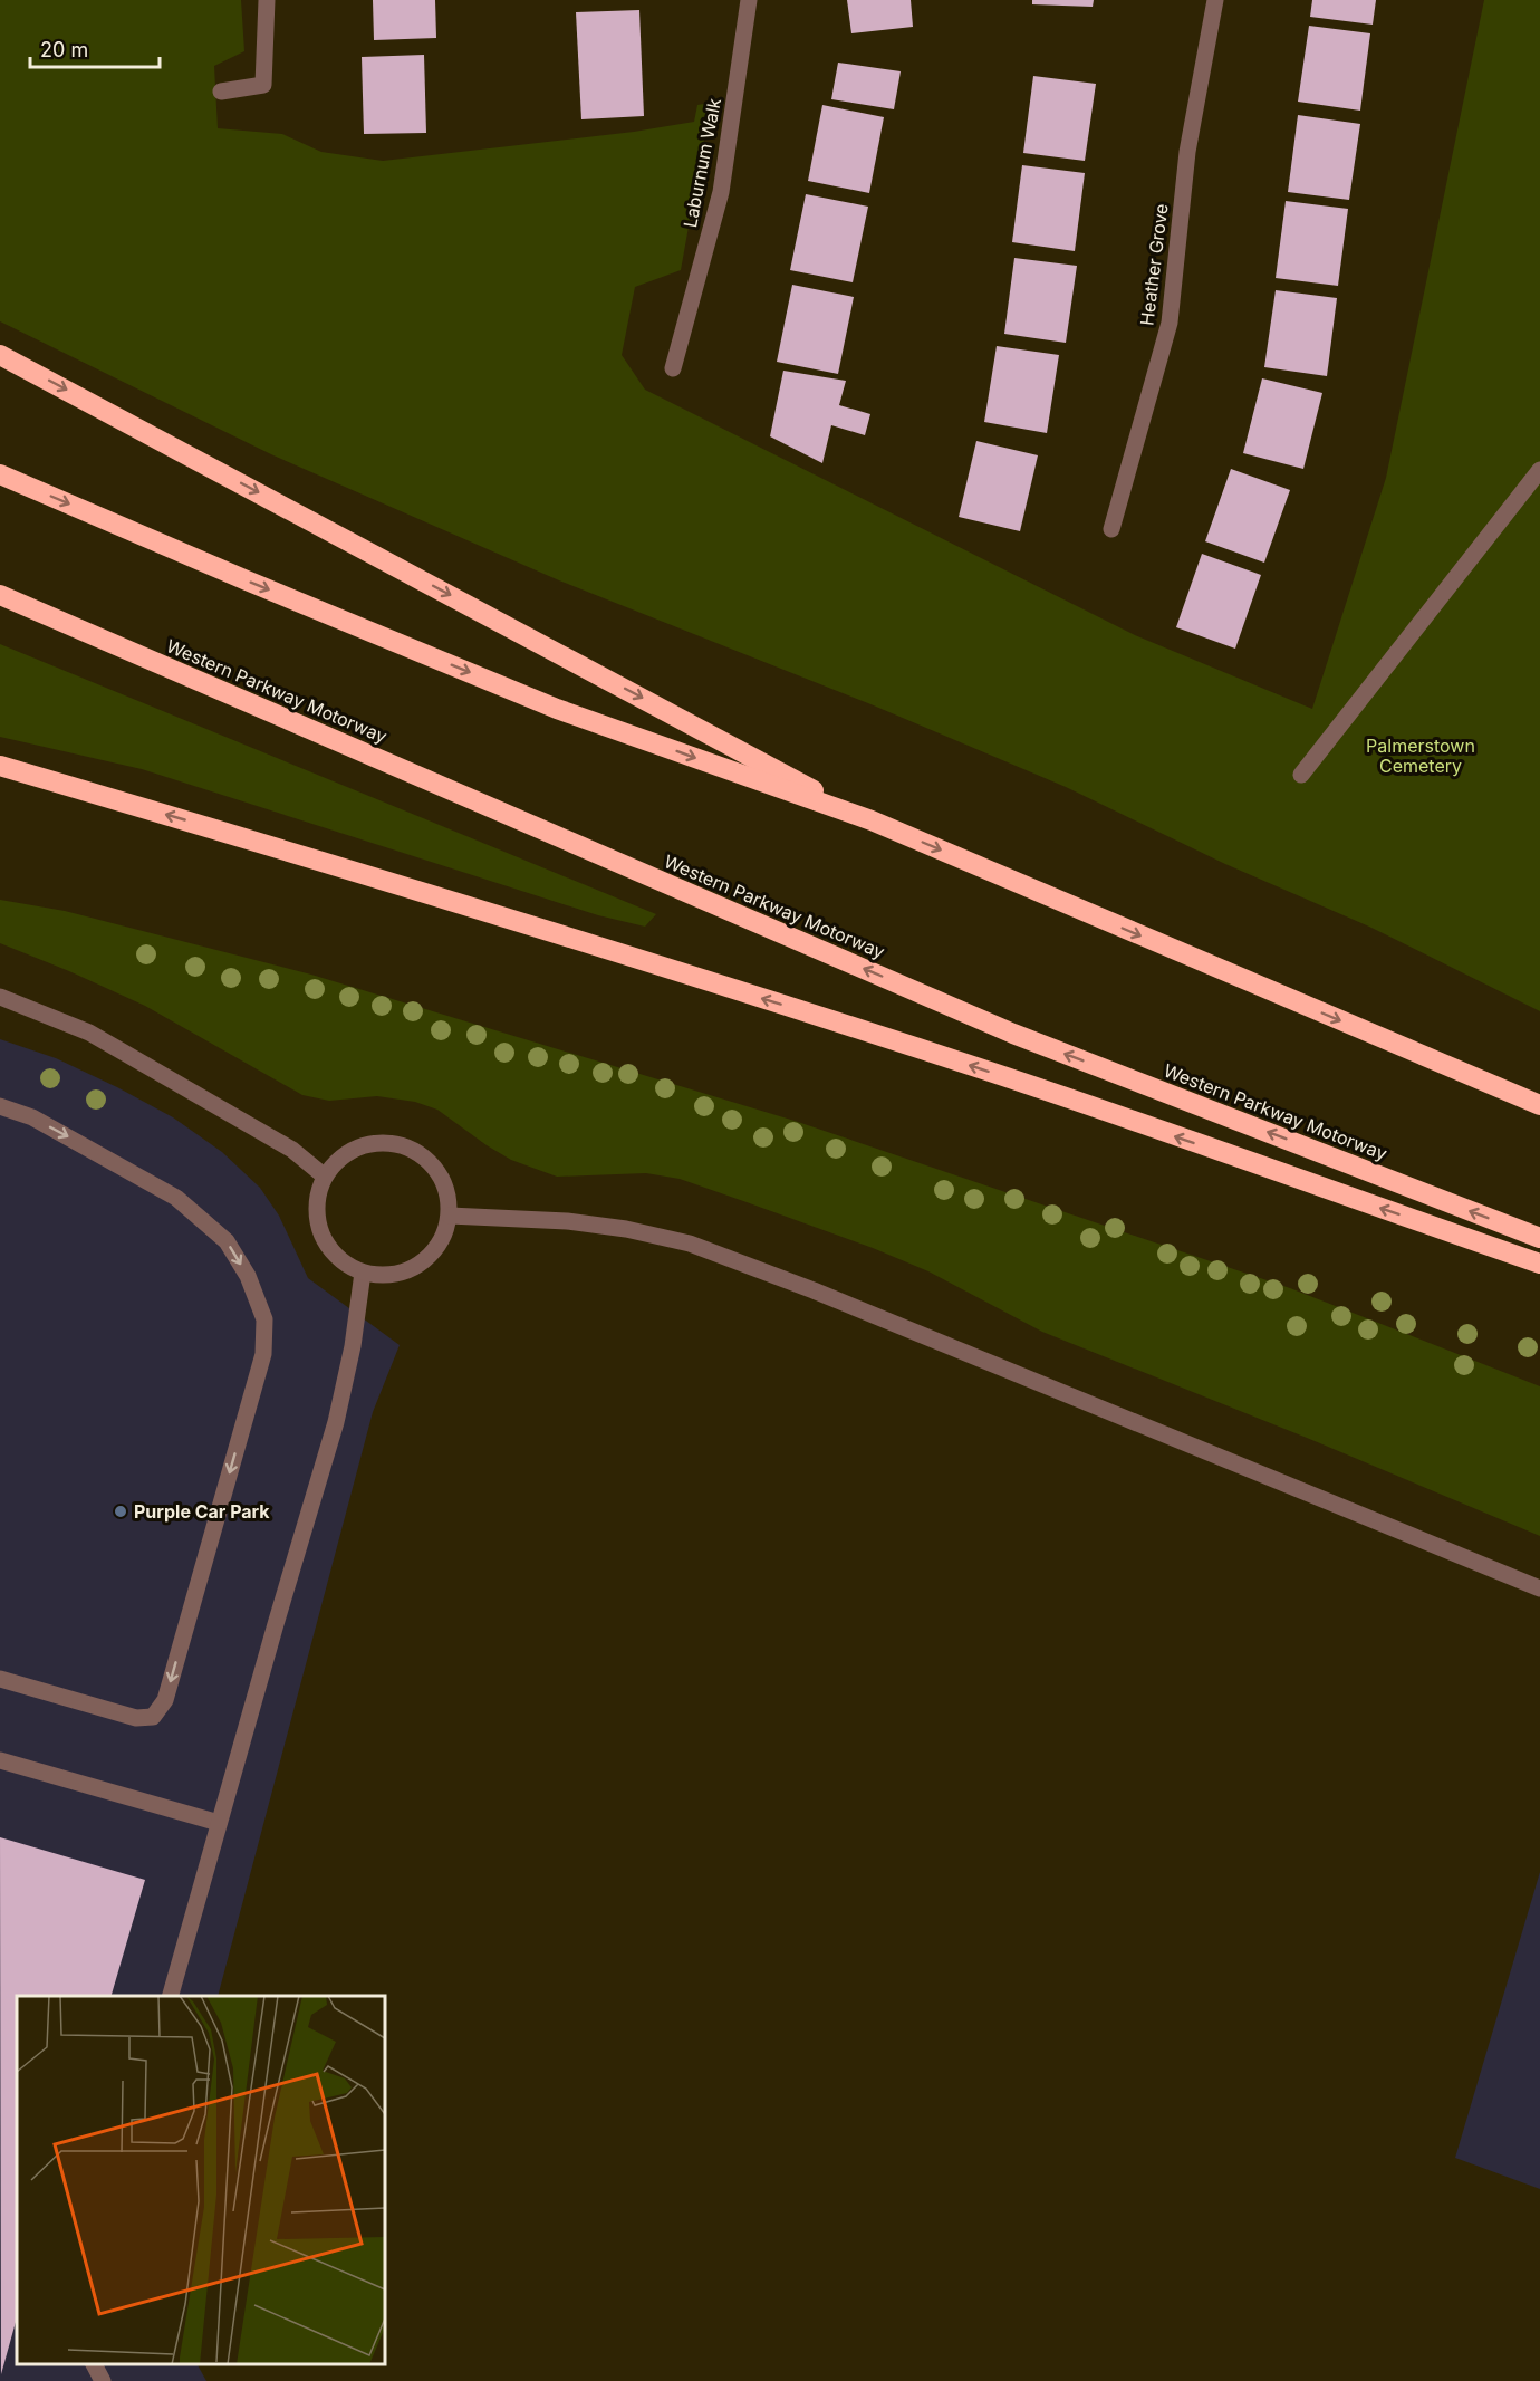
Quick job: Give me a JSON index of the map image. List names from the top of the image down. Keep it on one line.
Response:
{"streets":{"highway":["Western Parkway Motorway"],"street":["Laburnum Walk","Heather Grove"]},"parks":["Palmerstown Cemetery"],"places":["Purple Car Park"],"scale_bar":"20 m"}
